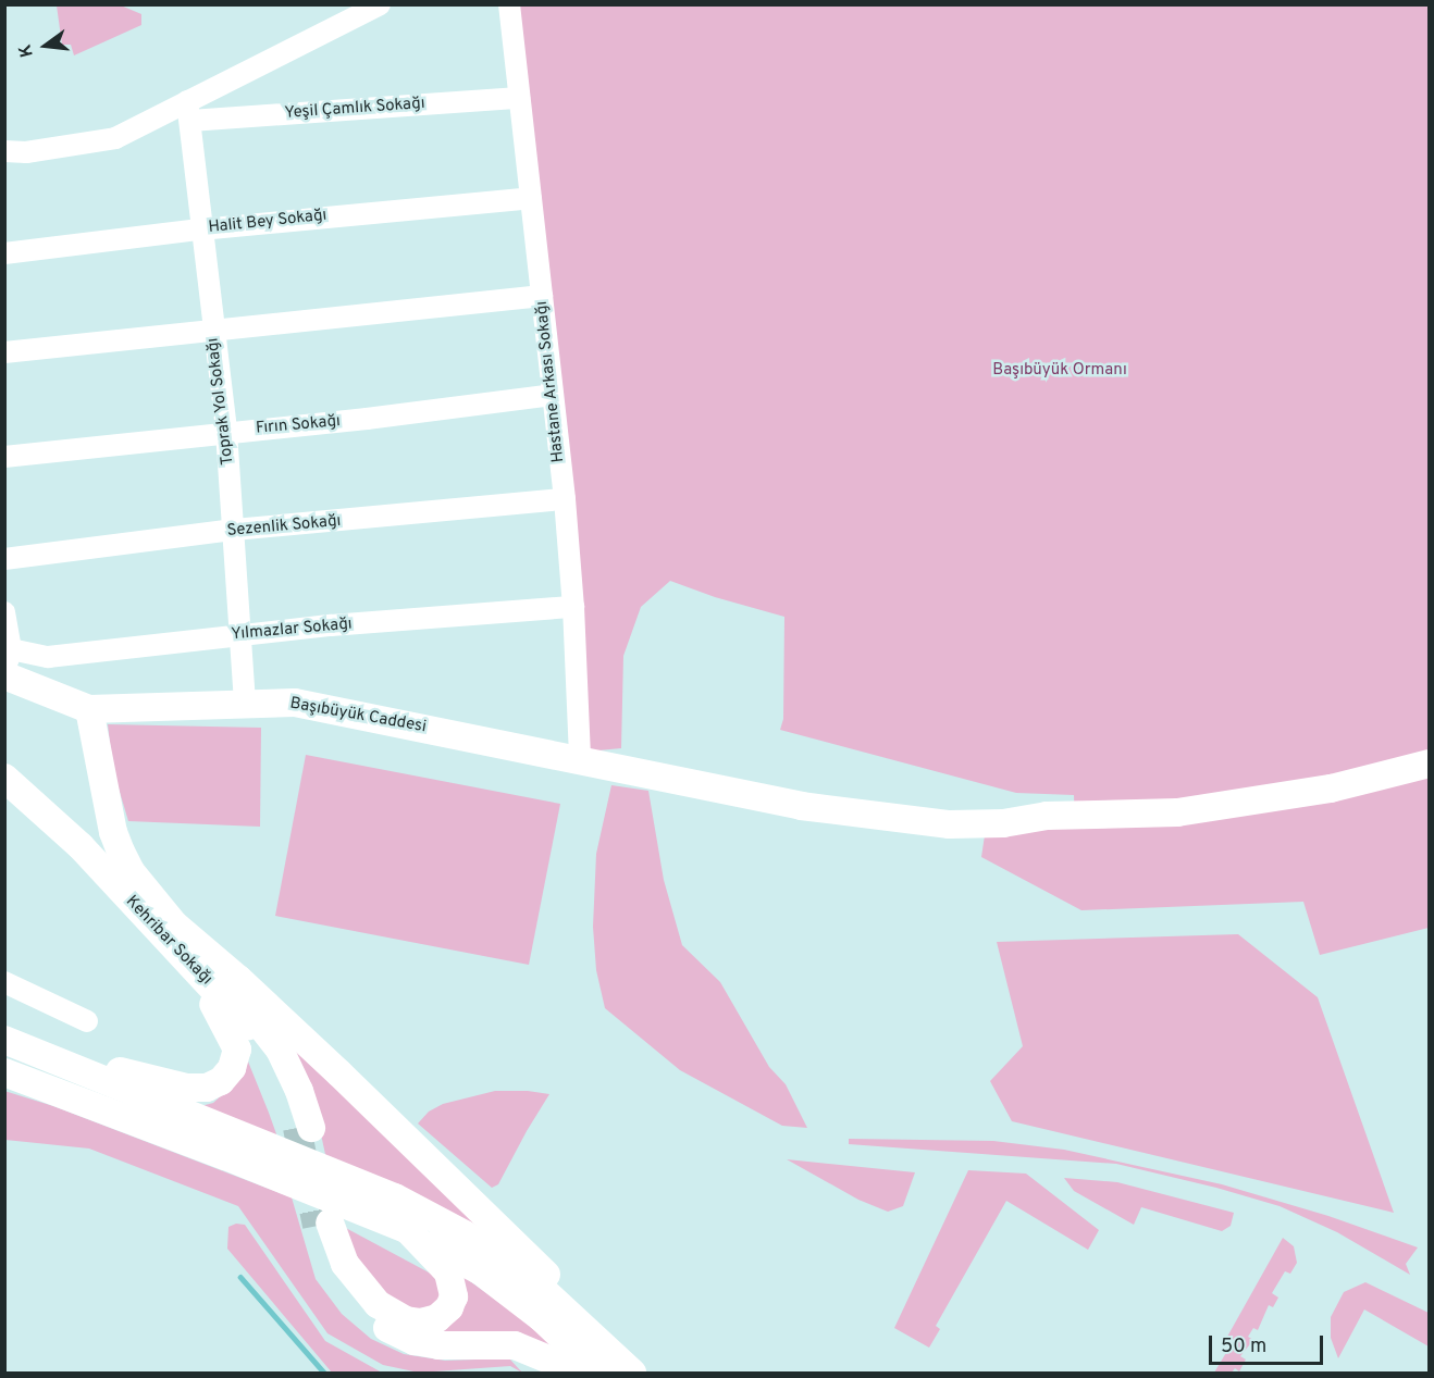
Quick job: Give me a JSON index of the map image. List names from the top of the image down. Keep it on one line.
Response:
{"streets":{"main road":["Başıbüyük Caddesi","Kehribar Sokağı"],"street":["Yeşil Çamlık Sokağı","Halit Bey Sokağı","Hastane Arkası Sokağı","Toprak Yol Sokağı","Fırın Sokağı","Sezenlik Sokağı","Yılmazlar Sokağı"]},"crossings":[["Yeşil Çamlık Sokağı","Hastane Arkası Sokağı"],["Yeşil Çamlık Sokağı","Toprak Yol Sokağı"],["Halit Bey Sokağı","Hastane Arkası Sokağı"],["Halit Bey Sokağı","Toprak Yol Sokağı"],["Hastane Arkası Sokağı","Fırın Sokağı"],["Hastane Arkası Sokağı","Sezenlik Sokağı"],["Hastane Arkası Sokağı","Yılmazlar Sokağı"],["Hastane Arkası Sokağı","Başıbüyük Caddesi"],["Toprak Yol Sokağı","Fırın Sokağı"],["Toprak Yol Sokağı","Sezenlik Sokağı"],["Toprak Yol Sokağı","Yılmazlar Sokağı"],["Toprak Yol Sokağı","Başıbüyük Caddesi"],["Yılmazlar Sokağı","Başıbüyük Caddesi"]],"parks":["Başıbüyük Ormanı"],"scale_bar":"50 m","north":"left"}
